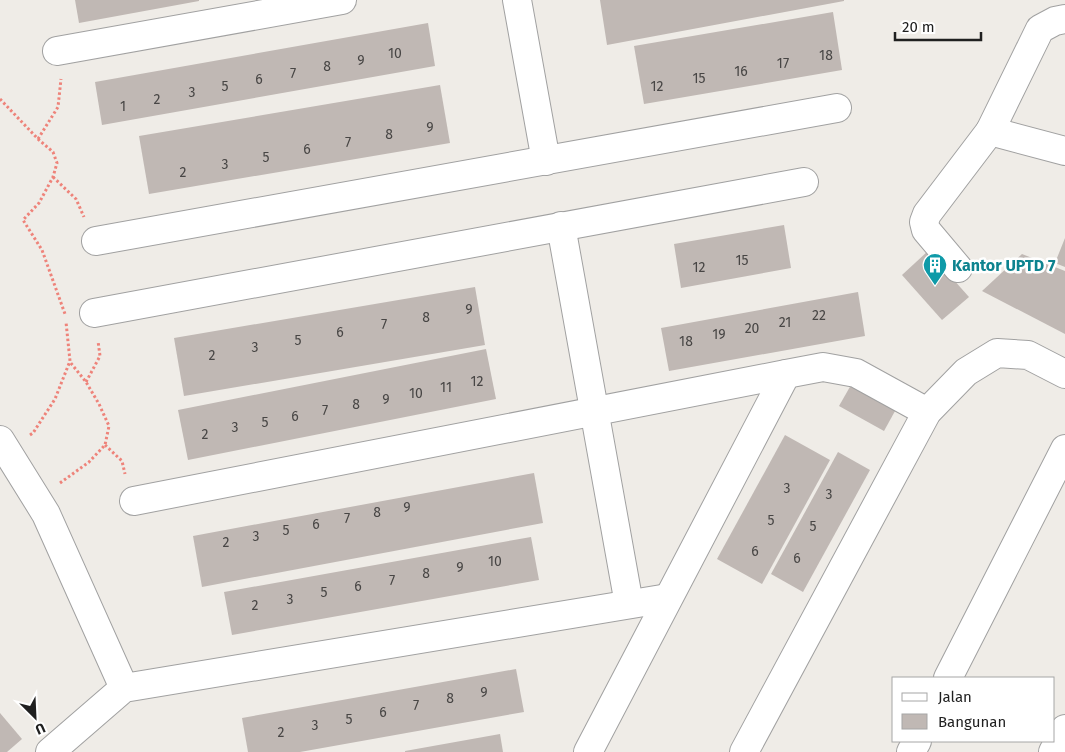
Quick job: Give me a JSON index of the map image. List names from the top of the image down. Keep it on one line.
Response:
{"places":{"building":["Kantor UPTD 7"]},"house_numbers":["10","18","9","17","8","16","7","15","6","5","12","3","2","1","9","8","7","6","5","3","2","15","12","9","22","8","21","7","20","6","19","5","18","3","2","12","11","10","9","8","7","6","5","3","2","3","3","9","8","7","5","6","5","5","3","2","6","6","10","9","8","7","6","5","3","2","9","8","7","6","5","3","2"],"legend":["Jalan","Bangunan"],"scale_bar":"20 m","north":"bottom right"}
